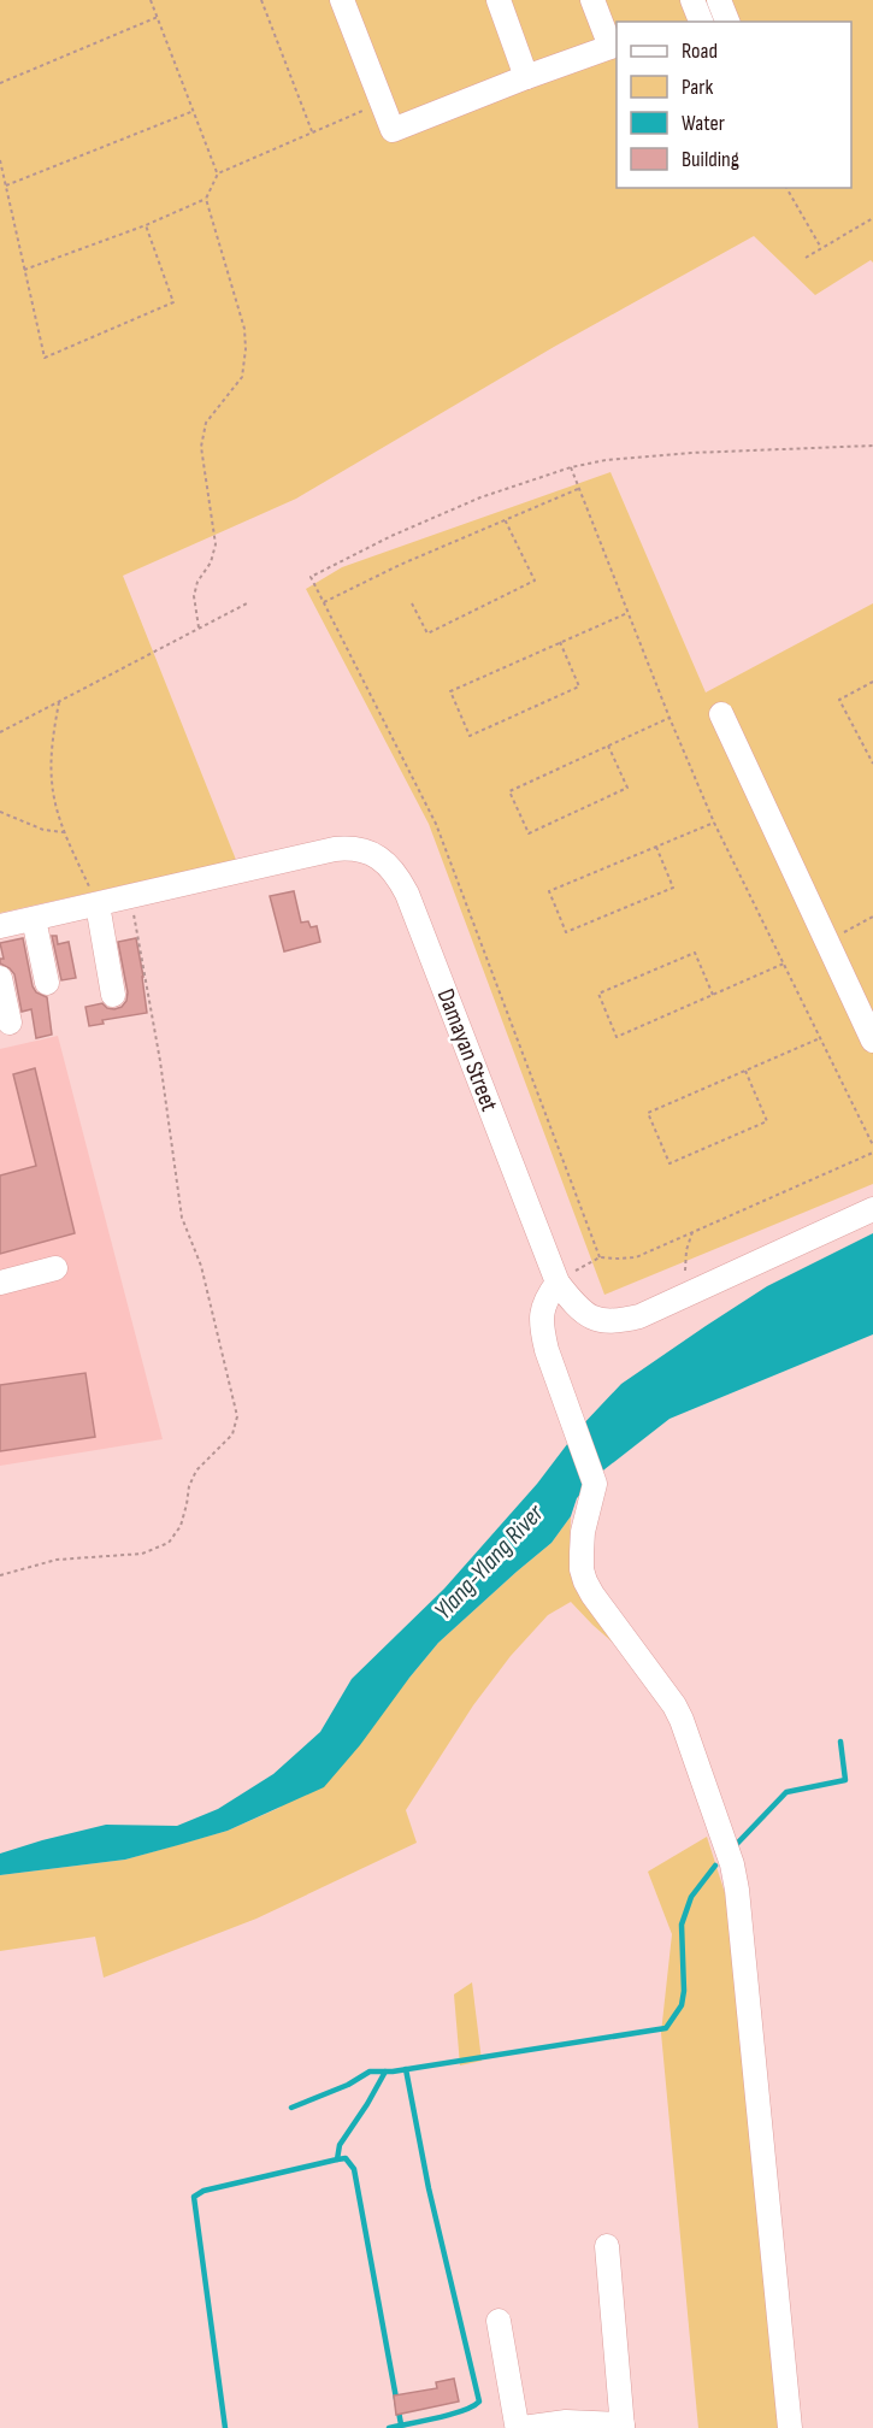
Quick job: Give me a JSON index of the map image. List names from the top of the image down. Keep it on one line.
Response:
{"streets":{"street":["Damayan Street"]},"water":["Ylang-Ylang River"],"legend":["Road","Park","Water","Building"]}
